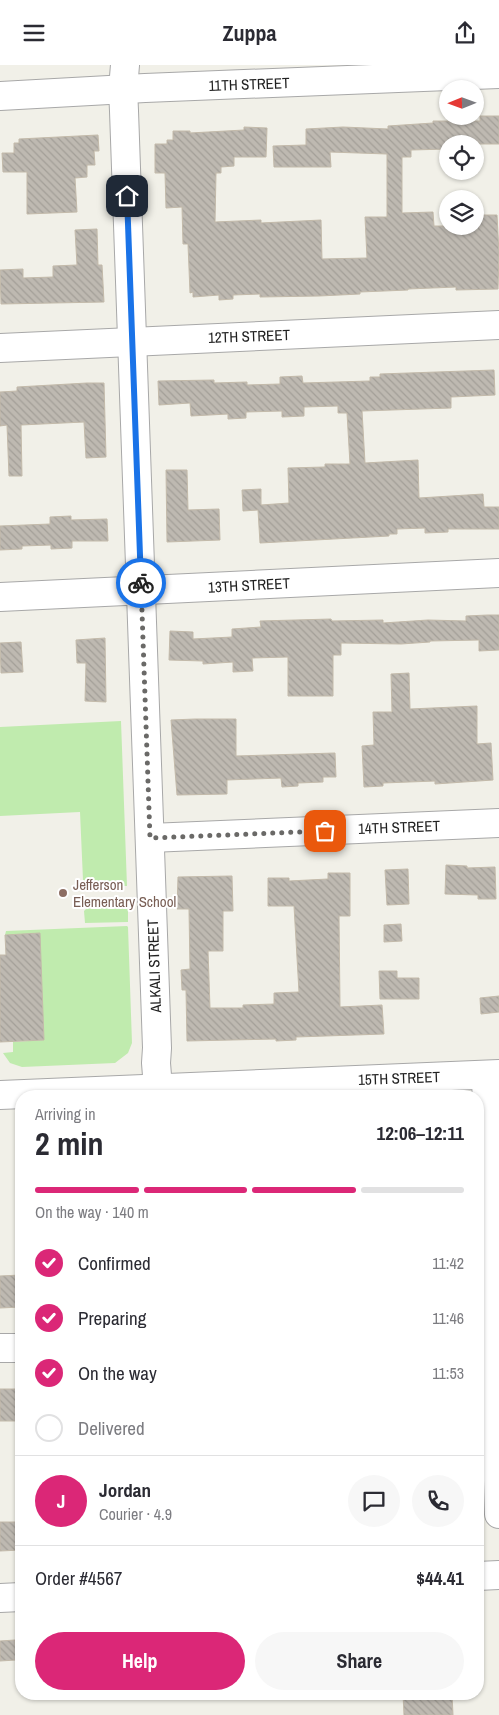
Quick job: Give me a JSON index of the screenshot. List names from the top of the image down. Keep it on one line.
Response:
{"streets":{"street":["11TH STREET","12TH STREET","13TH STREET","14TH STREET","ALKALI STREET","15TH STREET"]},"crossings":[["11TH STREET","ALKALI STREET"],["12TH STREET","ALKALI STREET"],["13TH STREET","ALKALI STREET"],["14TH STREET","ALKALI STREET"],["ALKALI STREET","15TH STREET"]],"places":["Jefferson Elementary School"],"north":"left","page":{"header":"Zuppa","heading":["2 min","Arriving in","12:06–12:11"],"panel":["Jordan","Courier · 4.9","Order #4567","$44.41"],"bar":"On the way · 140 m","list":[["Confirmed","11:42"],["Preparing","11:46"],["On the way","11:53"],"Delivered"],"round":"J","buttons":["Help","Share"]}}
